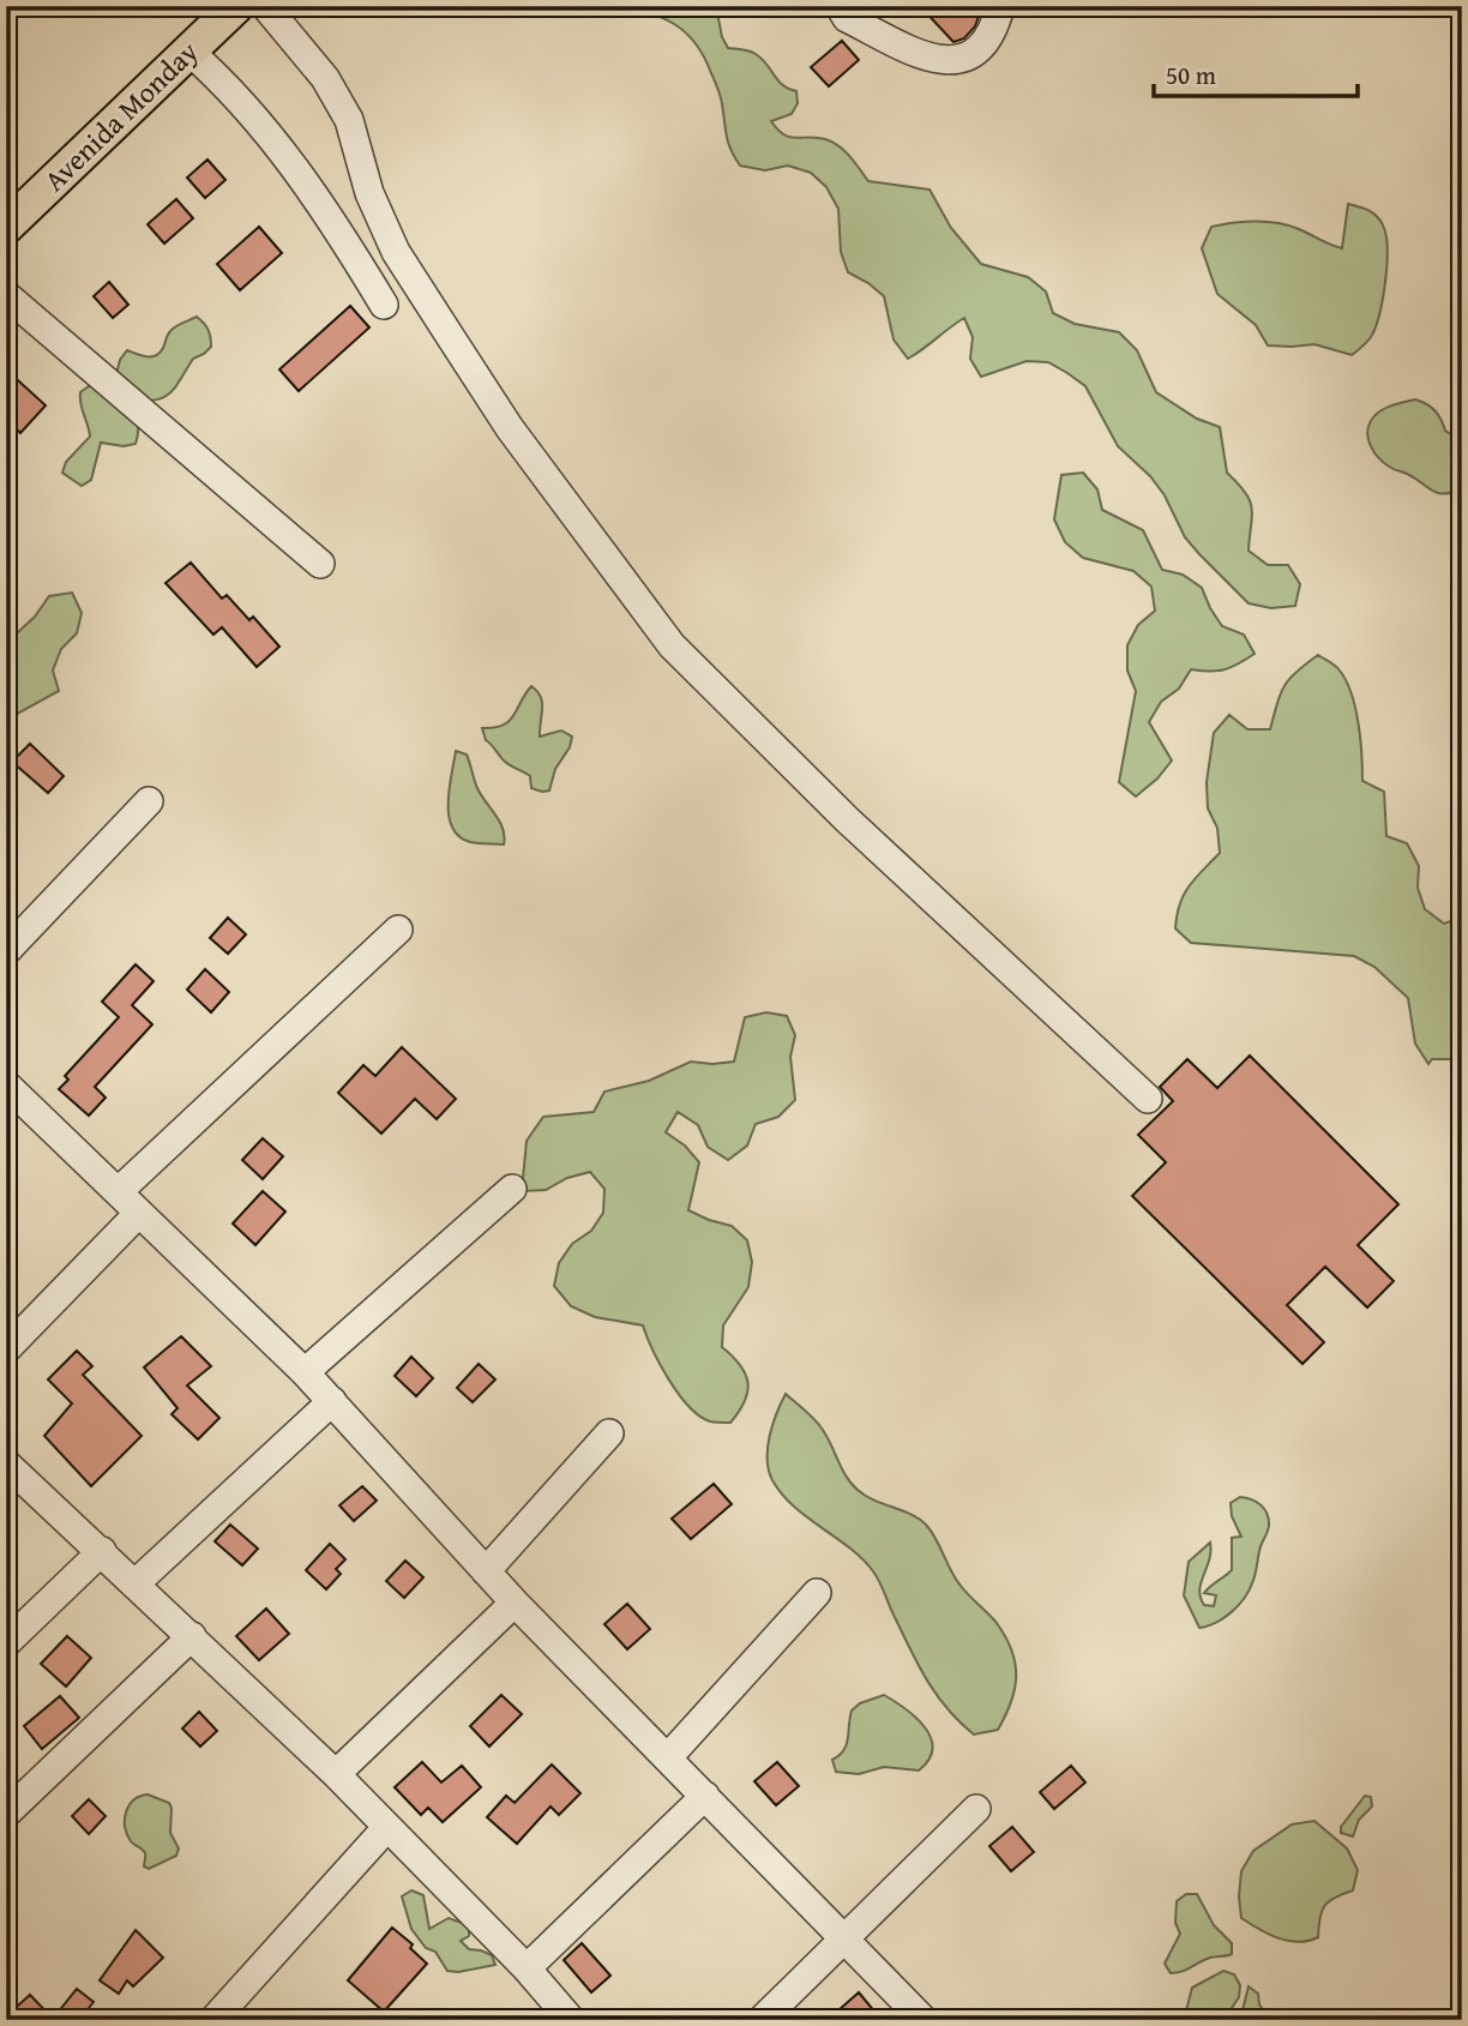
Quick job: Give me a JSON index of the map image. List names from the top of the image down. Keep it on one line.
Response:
{"streets":{"main road":["Avenida Monday"]},"scale_bar":"50 m"}
